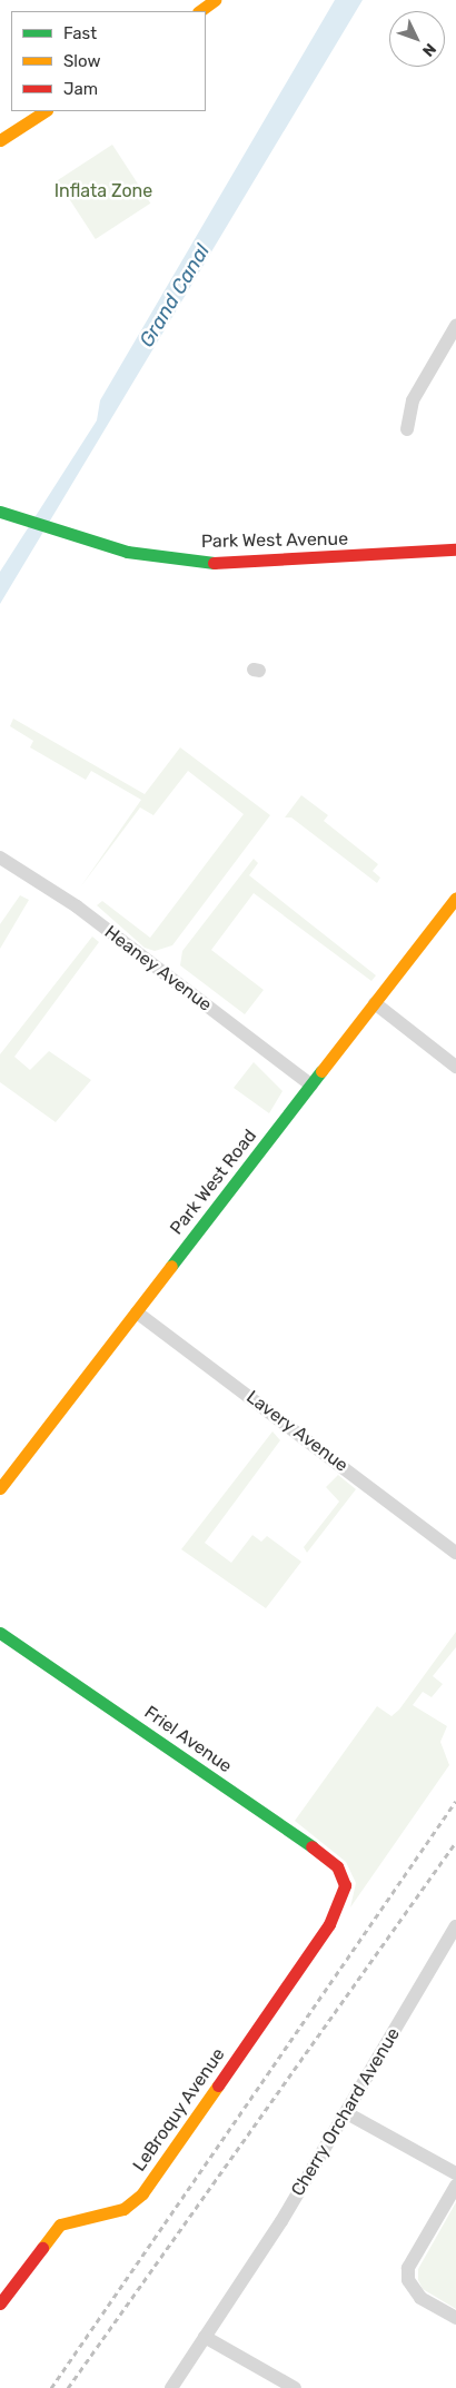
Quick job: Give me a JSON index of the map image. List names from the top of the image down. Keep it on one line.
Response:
{"streets":{"street":["Park West Avenue","Heaney Avenue","Park West Road","Lavery Avenue","Friel Avenue","LeBroquy Avenue","Cherry Orchard Avenue"]},"crossings":[["Heaney Avenue","Park West Road"],["Park West Road","Lavery Avenue"],["Friel Avenue","LeBroquy Avenue"]],"water":["Grand Canal"],"parks":["Inflata Zone"],"legend":["Fast","Slow","Jam"],"north":"bottom right"}
